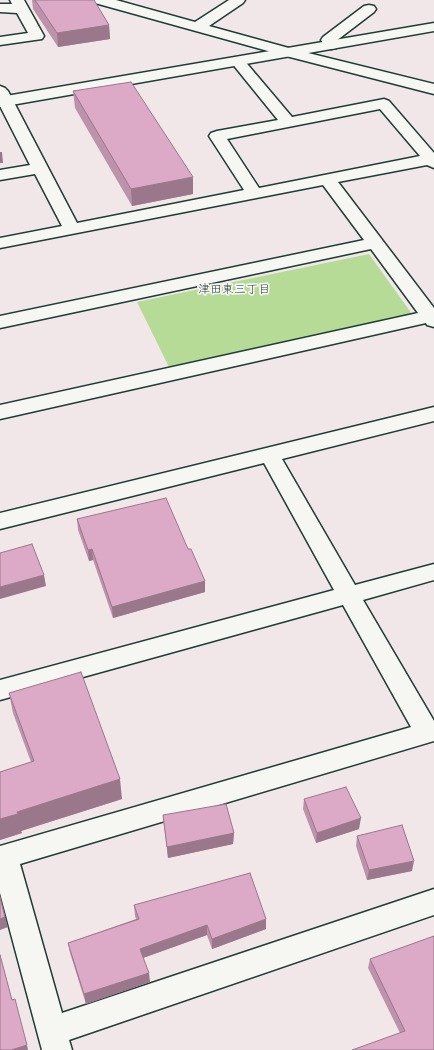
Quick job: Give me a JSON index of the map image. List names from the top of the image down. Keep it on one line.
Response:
{"districts":["津田東三丁目"]}
